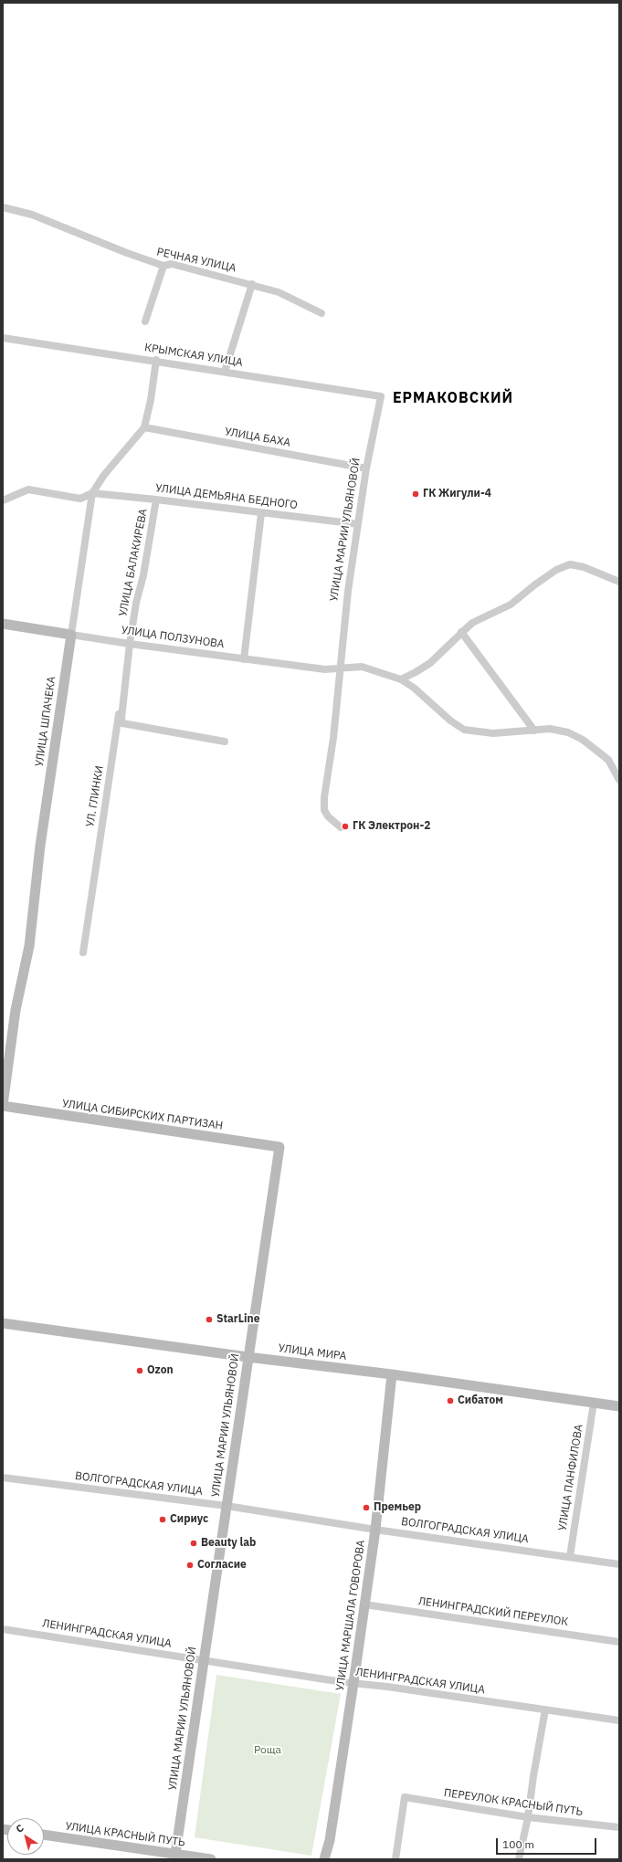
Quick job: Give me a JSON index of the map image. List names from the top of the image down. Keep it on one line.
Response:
{"streets":{"street":["РЕЧНАЯ УЛИЦА","КРЫМСКАЯ УЛИЦА","УЛИЦА БАХА","УЛИЦА ДЕМЬЯНА БЕДНОГО","УЛИЦА МАРИИ УЛЬЯНОВОЙ","УЛИЦА БАЛАКИРЕВА","УЛИЦА ПОЛЗУНОВА","УЛИЦА ШПАЧЕКА","УЛ. ГЛИНКИ","УЛИЦА СИБИРСКИХ ПАРТИЗАН","УЛИЦА МИРА","УЛИЦА ПАНФИЛОВА","ВОЛГОГРАДСКАЯ УЛИЦА","ЛЕНИНГРАДСКИЙ ПЕРЕУЛОК","УЛИЦА МАРШАЛА ГОВОРОВА","ЛЕНИНГРАДСКАЯ УЛИЦА","ПЕРЕУЛОК КРАСНЫЙ ПУТЬ","УЛИЦА КРАСНЫЙ ПУТЬ"]},"crossings":[["КРЫМСКАЯ УЛИЦА","УЛИЦА МАРИИ УЛЬЯНОВОЙ"],["КРЫМСКАЯ УЛИЦА","УЛИЦА ШПАЧЕКА"],["УЛИЦА БАХА","УЛИЦА МАРИИ УЛЬЯНОВОЙ"],["УЛИЦА БАХА","УЛИЦА ШПАЧЕКА"],["УЛИЦА ДЕМЬЯНА БЕДНОГО","УЛИЦА МАРИИ УЛЬЯНОВОЙ"],["УЛИЦА ДЕМЬЯНА БЕДНОГО","УЛИЦА БАЛАКИРЕВА"],["УЛИЦА ДЕМЬЯНА БЕДНОГО","УЛИЦА ШПАЧЕКА"],["УЛИЦА МАРИИ УЛЬЯНОВОЙ","УЛИЦА ПОЛЗУНОВА"],["УЛИЦА МАРИИ УЛЬЯНОВОЙ","УЛИЦА СИБИРСКИХ ПАРТИЗАН"],["УЛИЦА МАРИИ УЛЬЯНОВОЙ","УЛИЦА МИРА"],["УЛИЦА МАРИИ УЛЬЯНОВОЙ","ВОЛГОГРАДСКАЯ УЛИЦА"],["УЛИЦА МАРИИ УЛЬЯНОВОЙ","ЛЕНИНГРАДСКАЯ УЛИЦА"],["УЛИЦА МАРИИ УЛЬЯНОВОЙ","УЛИЦА КРАСНЫЙ ПУТЬ"],["УЛИЦА БАЛАКИРЕВА","УЛИЦА ПОЛЗУНОВА"],["УЛИЦА БАЛАКИРЕВА","УЛ. ГЛИНКИ"],["УЛИЦА ПОЛЗУНОВА","УЛИЦА ШПАЧЕКА"],["УЛИЦА ПОЛЗУНОВА","УЛ. ГЛИНКИ"],["УЛИЦА ШПАЧЕКА","УЛИЦА СИБИРСКИХ ПАРТИЗАН"],["УЛИЦА МИРА","УЛИЦА ПАНФИЛОВА"],["УЛИЦА МИРА","УЛИЦА МАРШАЛА ГОВОРОВА"],["УЛИЦА ПАНФИЛОВА","ВОЛГОГРАДСКАЯ УЛИЦА"],["ВОЛГОГРАДСКАЯ УЛИЦА","УЛИЦА МАРШАЛА ГОВОРОВА"],["ЛЕНИНГРАДСКИЙ ПЕРЕУЛОК","УЛИЦА МАРШАЛА ГОВОРОВА"],["УЛИЦА МАРШАЛА ГОВОРОВА","ЛЕНИНГРАДСКАЯ УЛИЦА"]],"districts":["ЕРМАКОВСКИЙ"],"parks":["Роща"],"places":["ГК Жигули-4","ГК Электрон-2","StarLine","Ozon","Сибатом","Премьер","Сириус","Beauty lab","Согласие"],"scale_bar":"100 m","north":"top left"}
